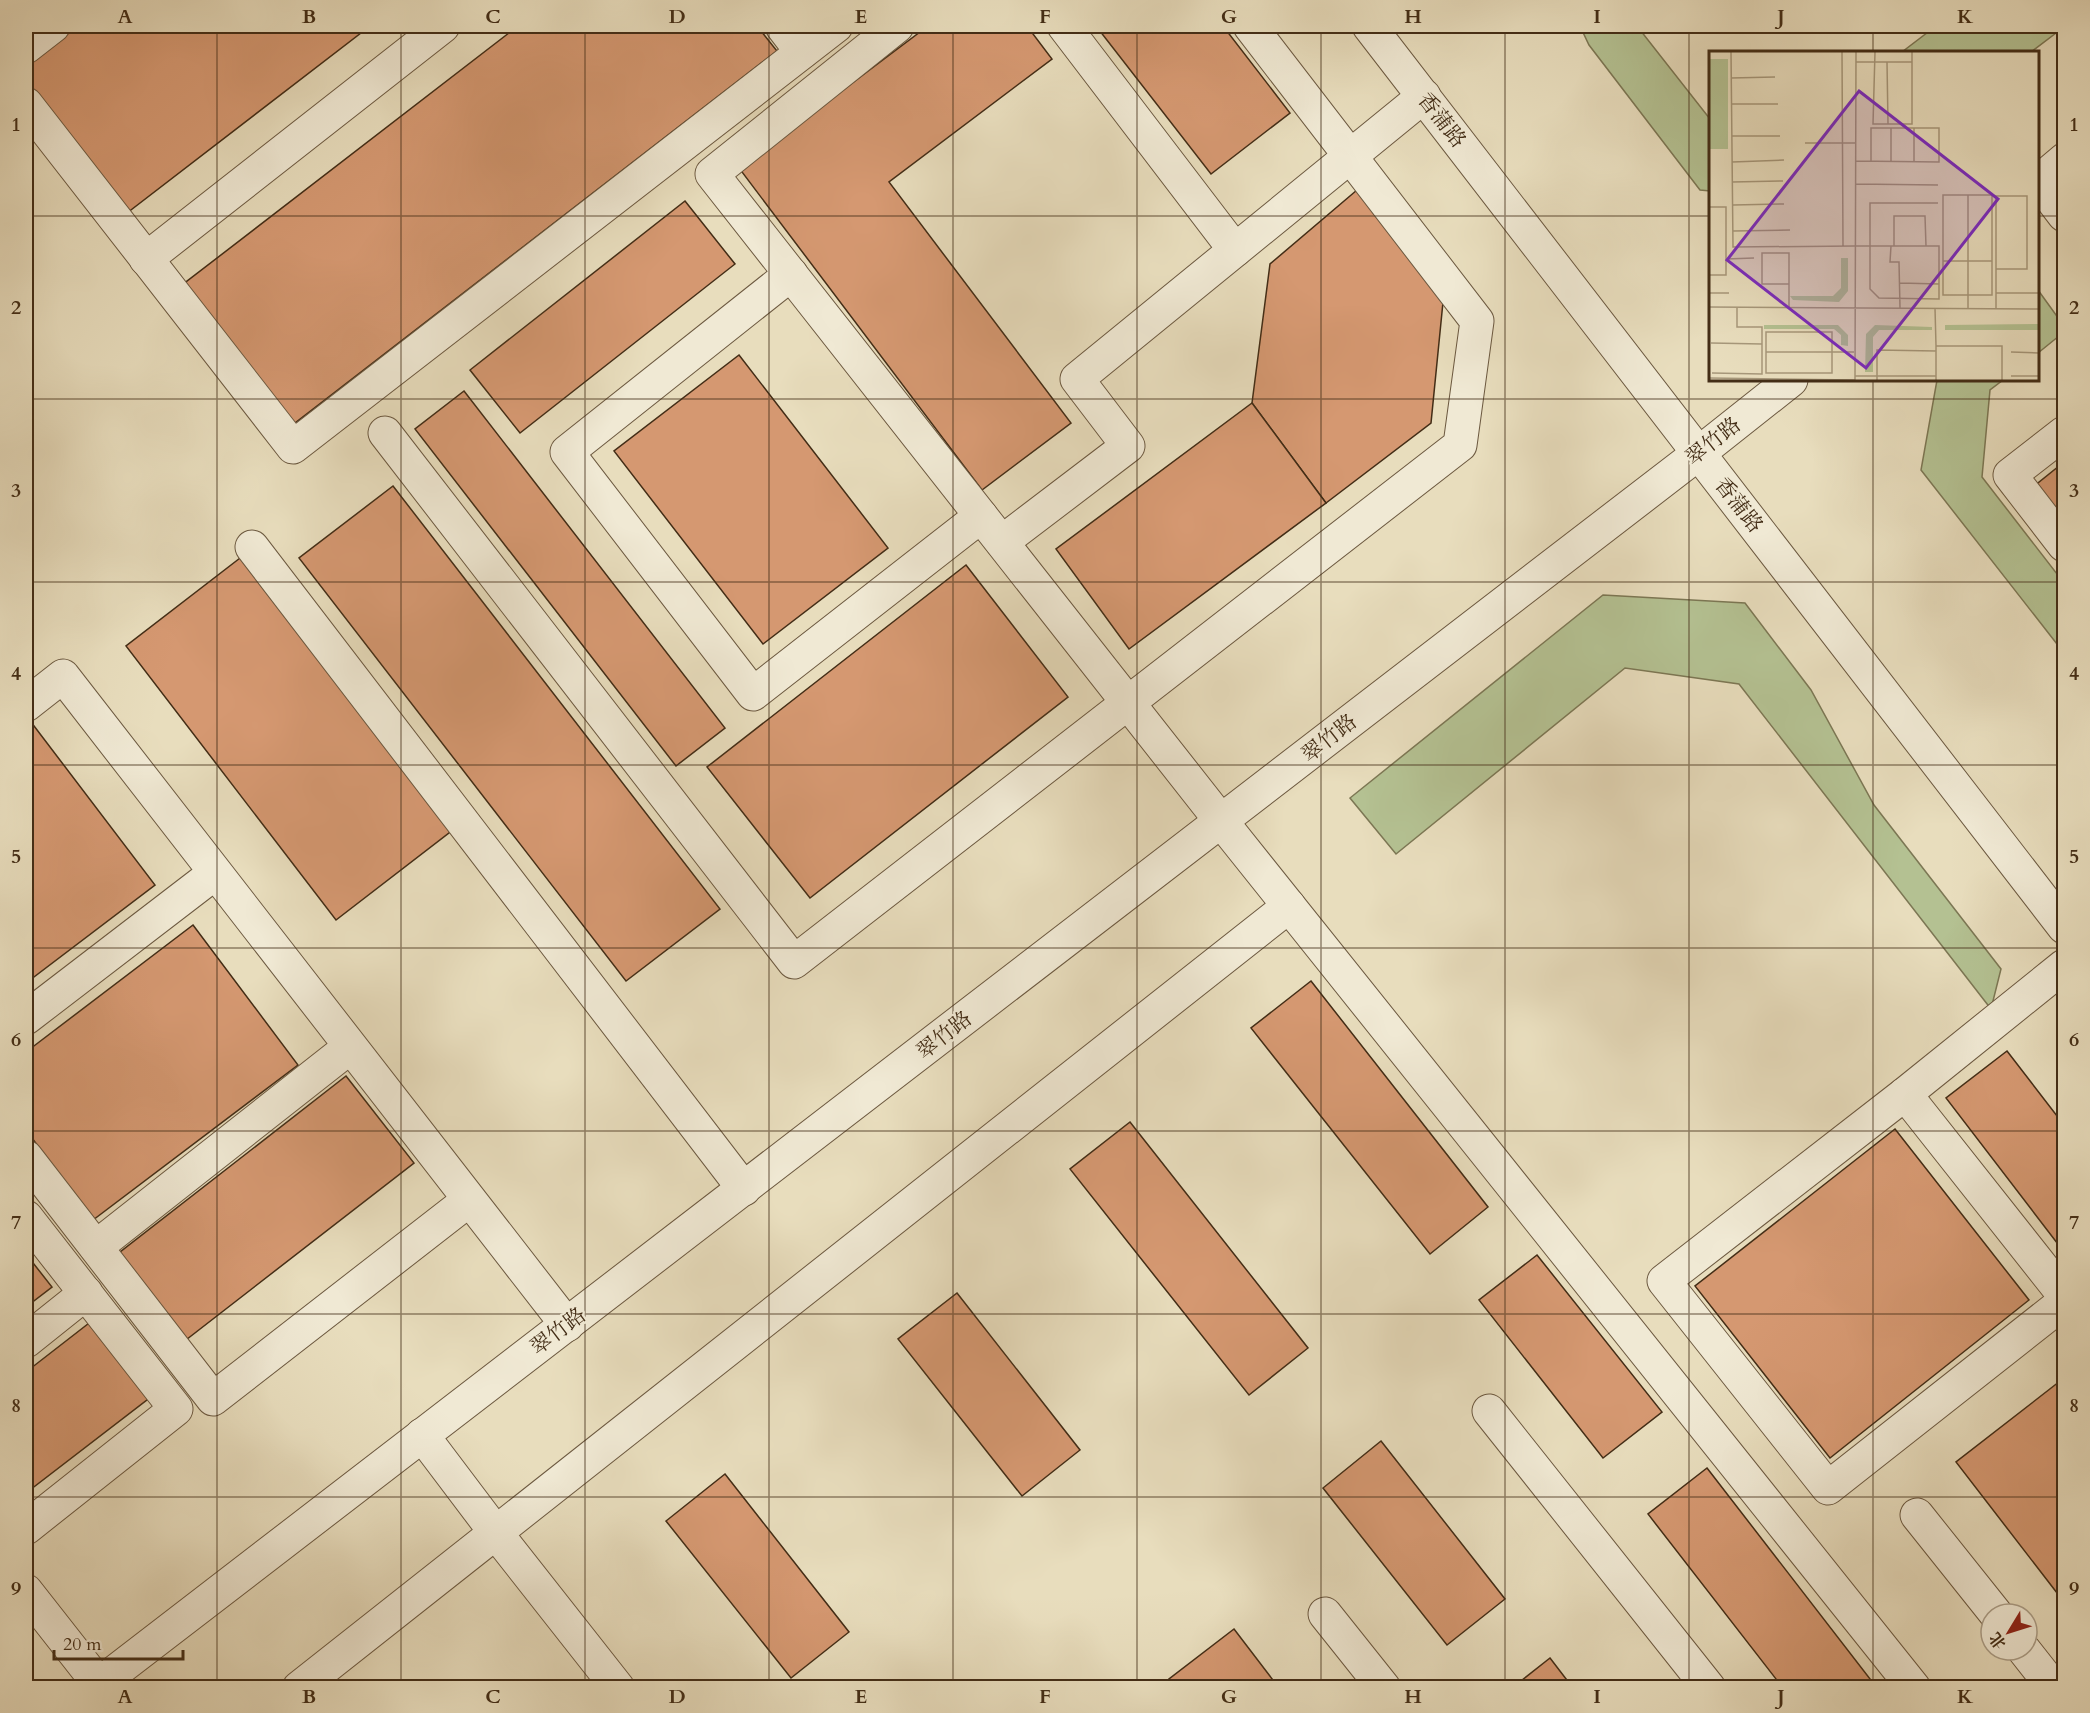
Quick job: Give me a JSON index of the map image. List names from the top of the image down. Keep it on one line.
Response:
{"streets":{"street":["香蒲路","翠竹路"]},"crossings":[["香蒲路","翠竹路"]],"scale_bar":"20 m","north":"bottom left","grid":{"columns":["A","B","C","D","E","F","G","H","I","J","K"],"rows":["1","2","3","4","5","6","7","8","9"]}}
